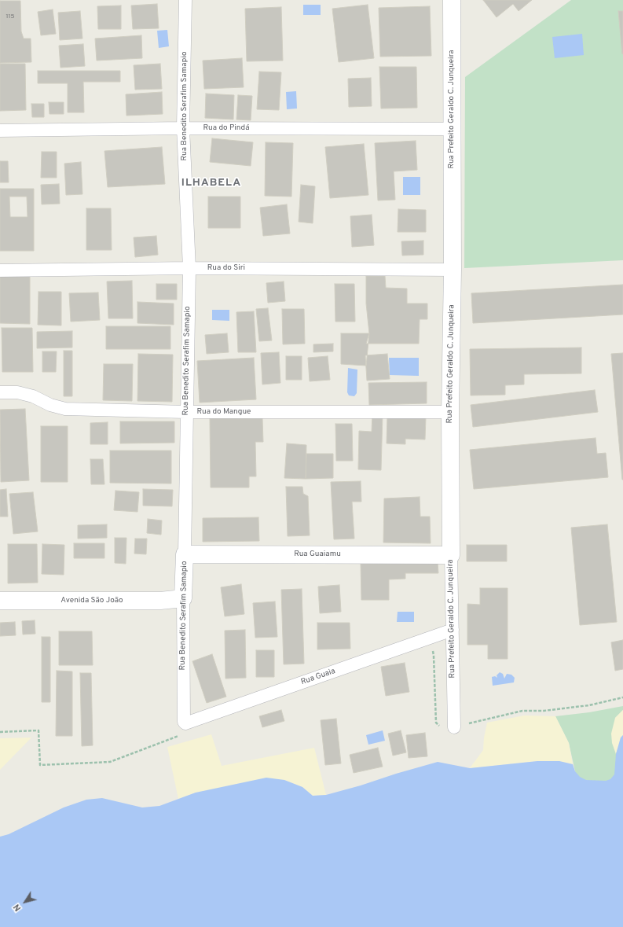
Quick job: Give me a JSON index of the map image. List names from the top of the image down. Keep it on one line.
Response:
{"streets":{"main road":["Rua Benedito Serafim Samapio","Rua Prefeito Geraldo C. Junqueira","Rua Guaiamu","Avenida São João"],"street":["Rua do Pindá","Rua do Siri","Rua do Mangue","Rua Guaia"]},"crossings":[["Rua Benedito Serafim Samapio","Rua do Pindá"],["Rua Benedito Serafim Samapio","Rua do Siri"],["Rua Benedito Serafim Samapio","Rua do Mangue"],["Rua Benedito Serafim Samapio","Rua Guaiamu"],["Rua Benedito Serafim Samapio","Avenida São João"],["Rua Benedito Serafim Samapio","Rua Guaia"],["Rua Prefeito Geraldo C. Junqueira","Rua do Pindá"],["Rua Prefeito Geraldo C. Junqueira","Rua do Siri"],["Rua Prefeito Geraldo C. Junqueira","Rua do Mangue"],["Rua Prefeito Geraldo C. Junqueira","Rua Guaiamu"],["Rua Prefeito Geraldo C. Junqueira","Rua Guaia"]],"districts":["ILHABELA"],"house_numbers":["115"],"north":"bottom left"}
